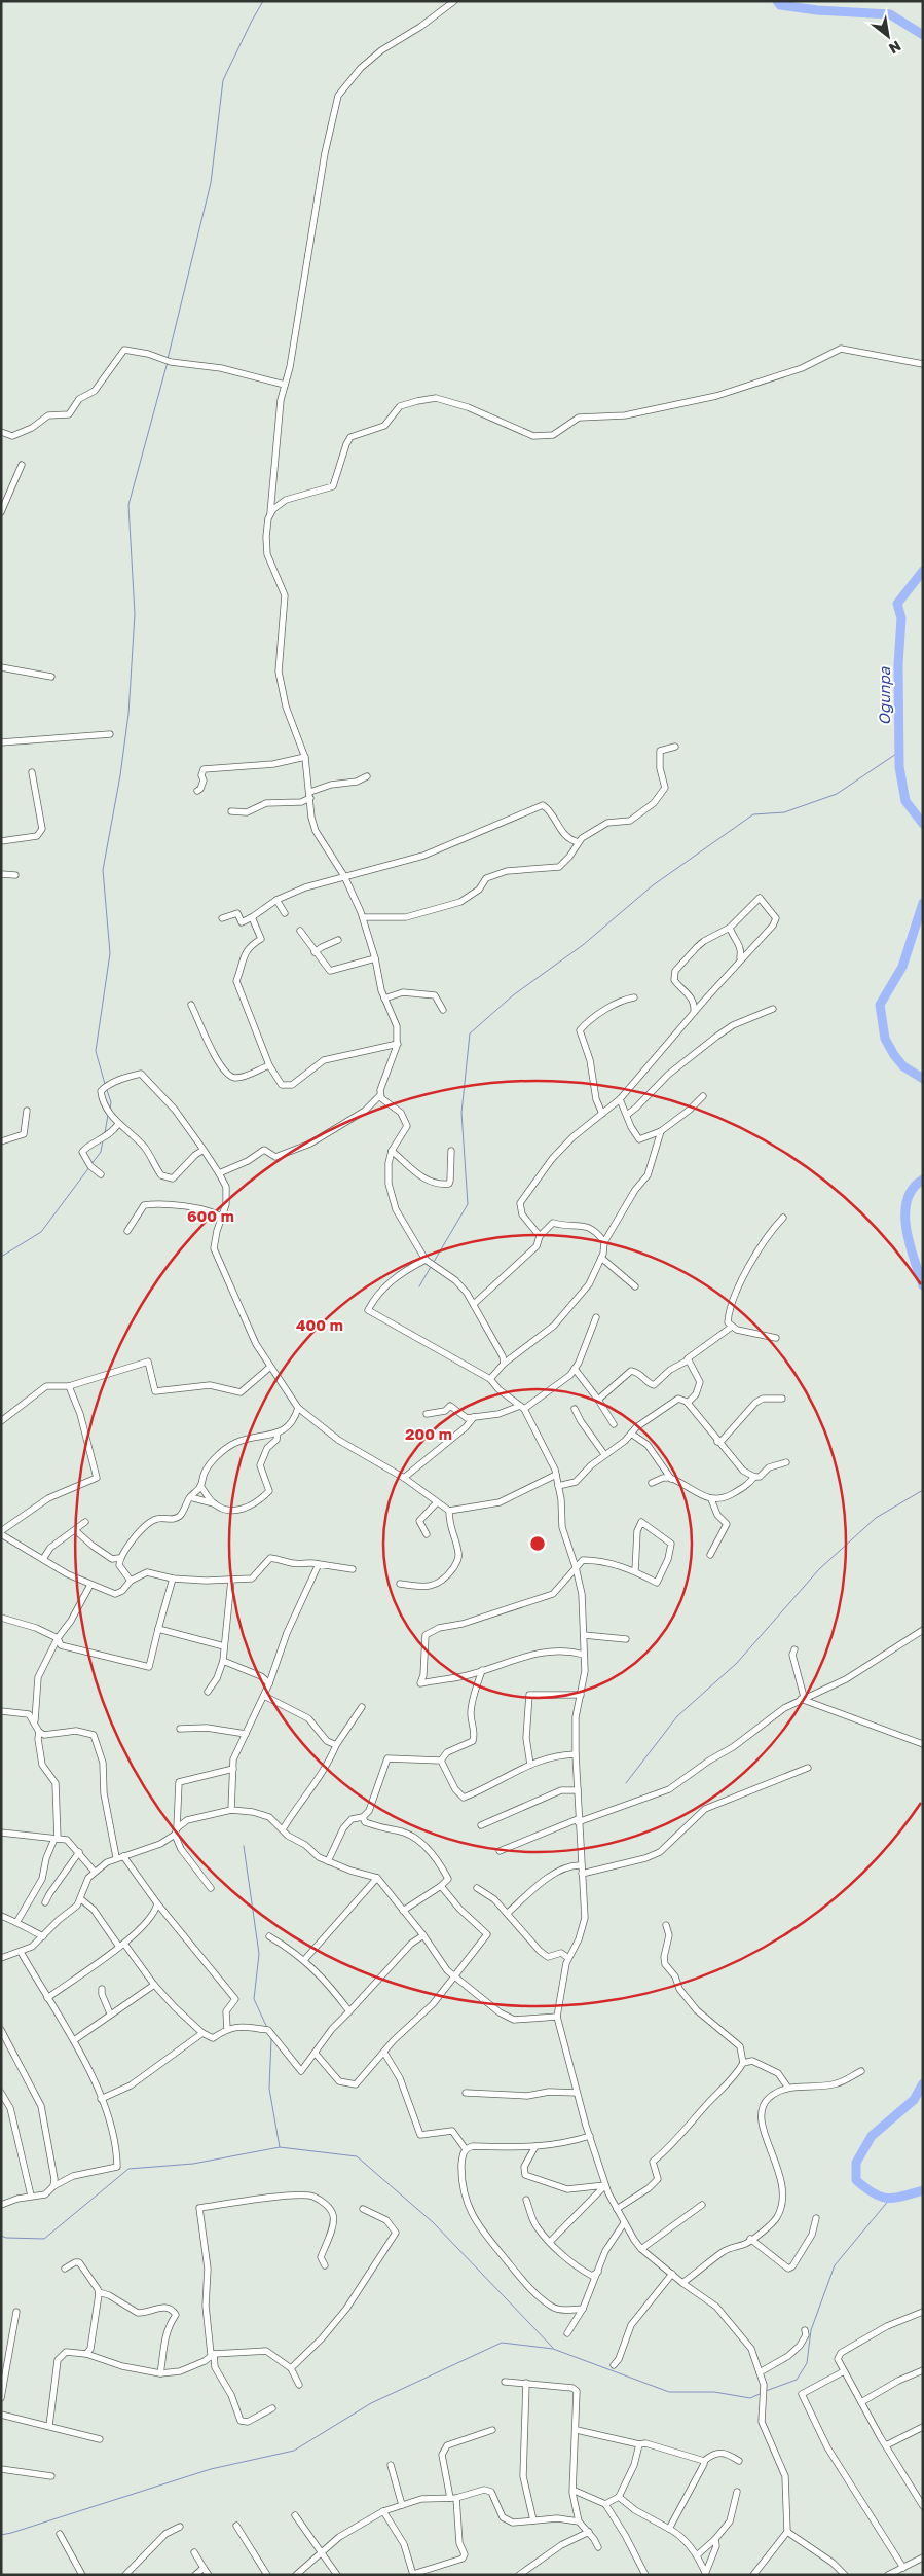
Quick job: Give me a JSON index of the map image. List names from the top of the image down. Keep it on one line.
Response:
{"water":["Ogunpa"],"north":"bottom right","rings":["600 m","400 m","200 m"]}
